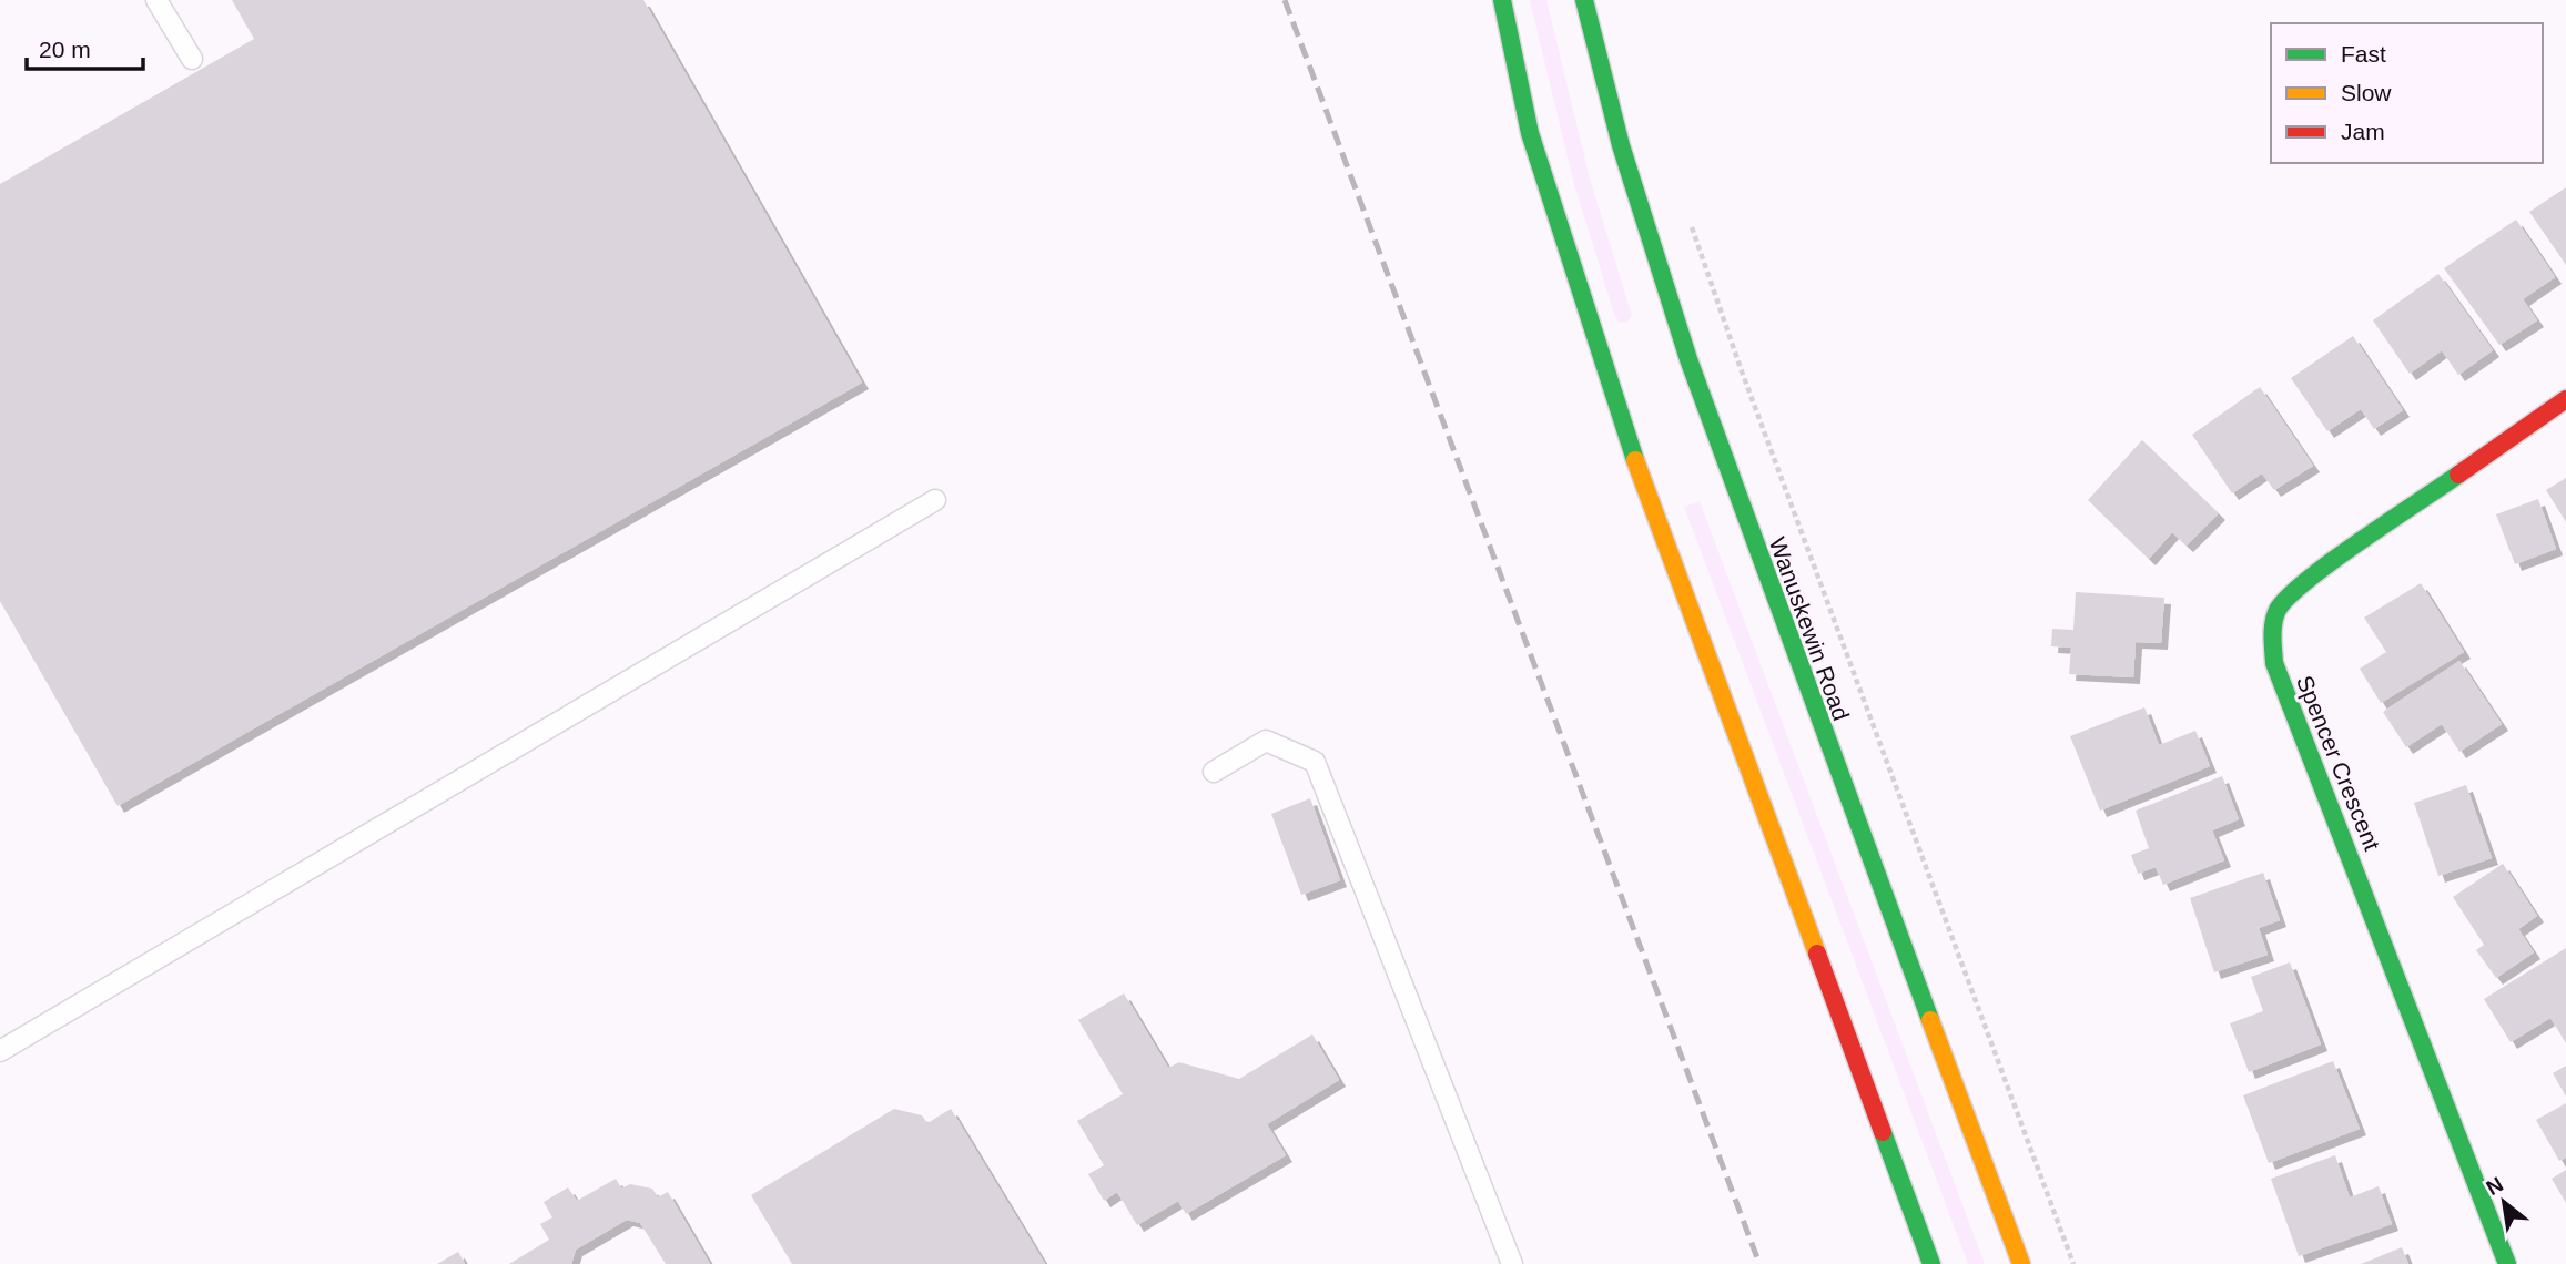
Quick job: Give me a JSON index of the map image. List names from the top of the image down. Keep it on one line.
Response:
{"streets":{"main road":["Wanuskewin Road","Spencer Crescent"]},"legend":["Fast","Slow","Jam"],"scale_bar":"20 m","north":"top left"}
